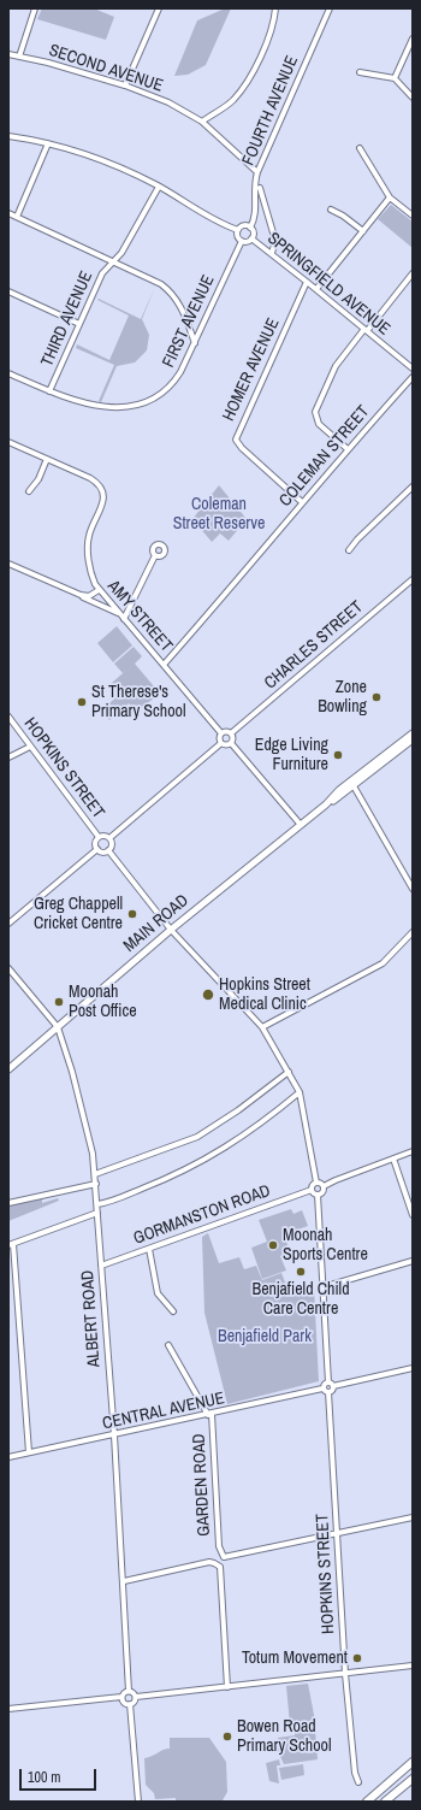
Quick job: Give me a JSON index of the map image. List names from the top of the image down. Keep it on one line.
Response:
{"streets":{"main road":["MAIN ROAD"],"street":["SECOND AVENUE","FOURTH AVENUE","SPRINGFIELD AVENUE","THIRD AVENUE","FIRST AVENUE","HOMER AVENUE","COLEMAN STREET","AMY STREET","CHARLES STREET","HOPKINS STREET","GORMANSTON ROAD","ALBERT ROAD","CENTRAL AVENUE","GARDEN ROAD"]},"crossings":[["SECOND AVENUE","FOURTH AVENUE"],["FOURTH AVENUE","SPRINGFIELD AVENUE"],["FOURTH AVENUE","FIRST AVENUE"],["SPRINGFIELD AVENUE","FIRST AVENUE"],["SPRINGFIELD AVENUE","HOMER AVENUE"],["THIRD AVENUE","FIRST AVENUE"],["HOMER AVENUE","COLEMAN STREET"],["COLEMAN STREET","AMY STREET"],["AMY STREET","CHARLES STREET"],["HOPKINS STREET","GARDEN ROAD"],["MAIN ROAD","ALBERT ROAD"],["GORMANSTON ROAD","ALBERT ROAD"],["ALBERT ROAD","CENTRAL AVENUE"],["CENTRAL AVENUE","GARDEN ROAD"]],"parks":["Coleman Street Reserve","Benjafield Park"],"places":["Zone Bowling","St Therese's Primary School","Edge Living Furniture","Greg Chappell Cricket Centre","Hopkins Street Medical Clinic","Moonah Post Office","Moonah Sports Centre","Benjafield Child Care Centre","Totum Movement","Bowen Road Primary School"],"scale_bar":"100 m"}
